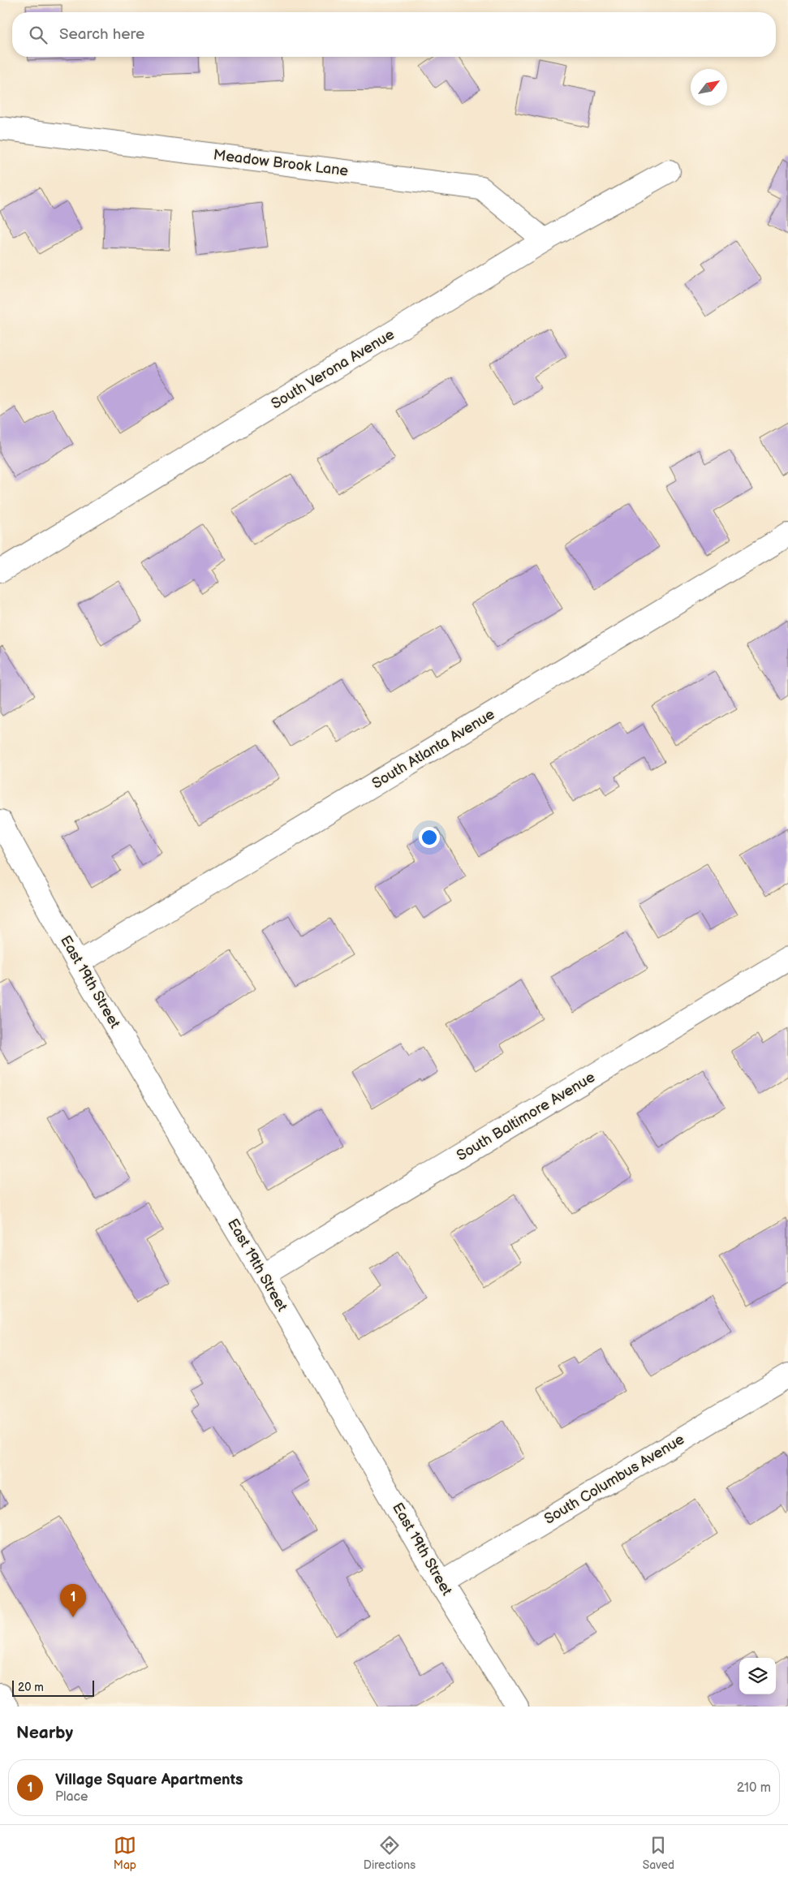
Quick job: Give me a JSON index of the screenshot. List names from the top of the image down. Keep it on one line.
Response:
{"streets":{"street":["Meadow Brook Lane","South Verona Avenue","South Atlanta Avenue","East 19th Street","South Baltimore Avenue","South Columbus Avenue"]},"crossings":[["Meadow Brook Lane","South Verona Avenue"],["South Atlanta Avenue","East 19th Street"],["East 19th Street","South Baltimore Avenue"],["East 19th Street","South Columbus Avenue"]],"scale_bar":"20 m","north":"top right","page":{"search":"Search here","pins":"1","scale":"20 m","heading":"Nearby","list":[{"mark":"1","name":"Village Square Apartments","note":"Place","value":"210 m"}],"nav":["Map","Directions","Saved"]}}
